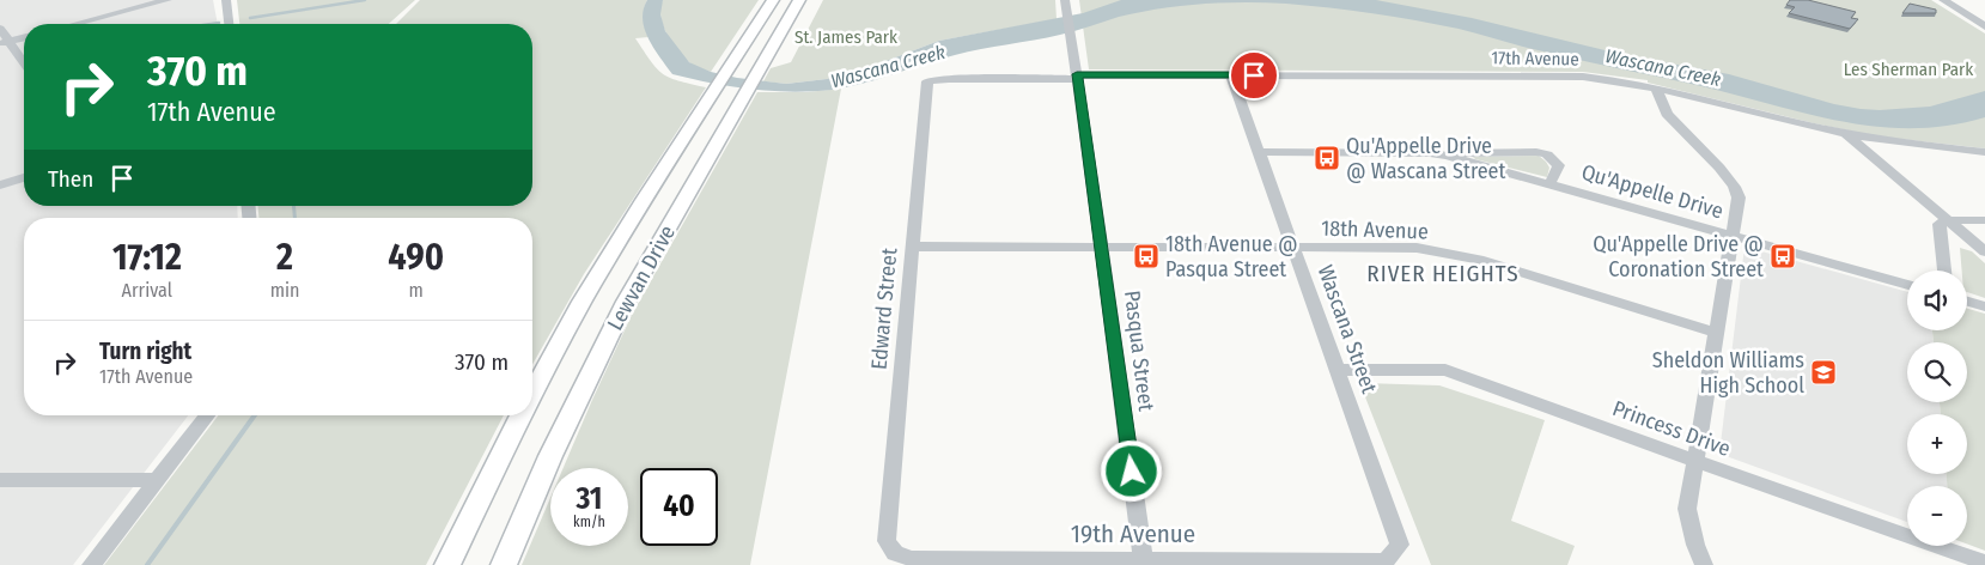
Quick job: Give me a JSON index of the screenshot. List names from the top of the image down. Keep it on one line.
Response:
{"streets":{"main road":["Lewvan Drive"],"street":["17th Avenue","Qu'Appelle Drive","18th Avenue","Edward Street","Wascana Street","Pasqua Street","Princess Drive","19th Avenue"]},"crossings":[["17th Avenue","Edward Street"],["17th Avenue","Wascana Street"],["17th Avenue","Pasqua Street"],["Qu'Appelle Drive","Wascana Street"],["18th Avenue","Edward Street"],["18th Avenue","Wascana Street"],["18th Avenue","Pasqua Street"],["Edward Street","19th Avenue"],["Wascana Street","Princess Drive"],["Wascana Street","19th Avenue"],["Pasqua Street","19th Avenue"]],"districts":["RIVER HEIGHTS"],"water":["Wascana Creek"],"parks":["St. James Park","Les Sherman Park"],"places":{"bus stop":["Qu'Appelle Drive @ Wascana Street","18th Avenue @ Pasqua Street","Qu'Appelle Drive @ Coronation Street"],"school or university":["Sheldon Williams High School"]},"page":{"turn":["370 m","17th Avenue"],"then":"Then","eta":["17:12","Arrival","2","min","490","m"],"map_buttons":["+","−"],"list":[{"name":"Turn right","note":"17th Avenue","value":"370 m"}],"speed":"31 km/h","limit":"40"}}
